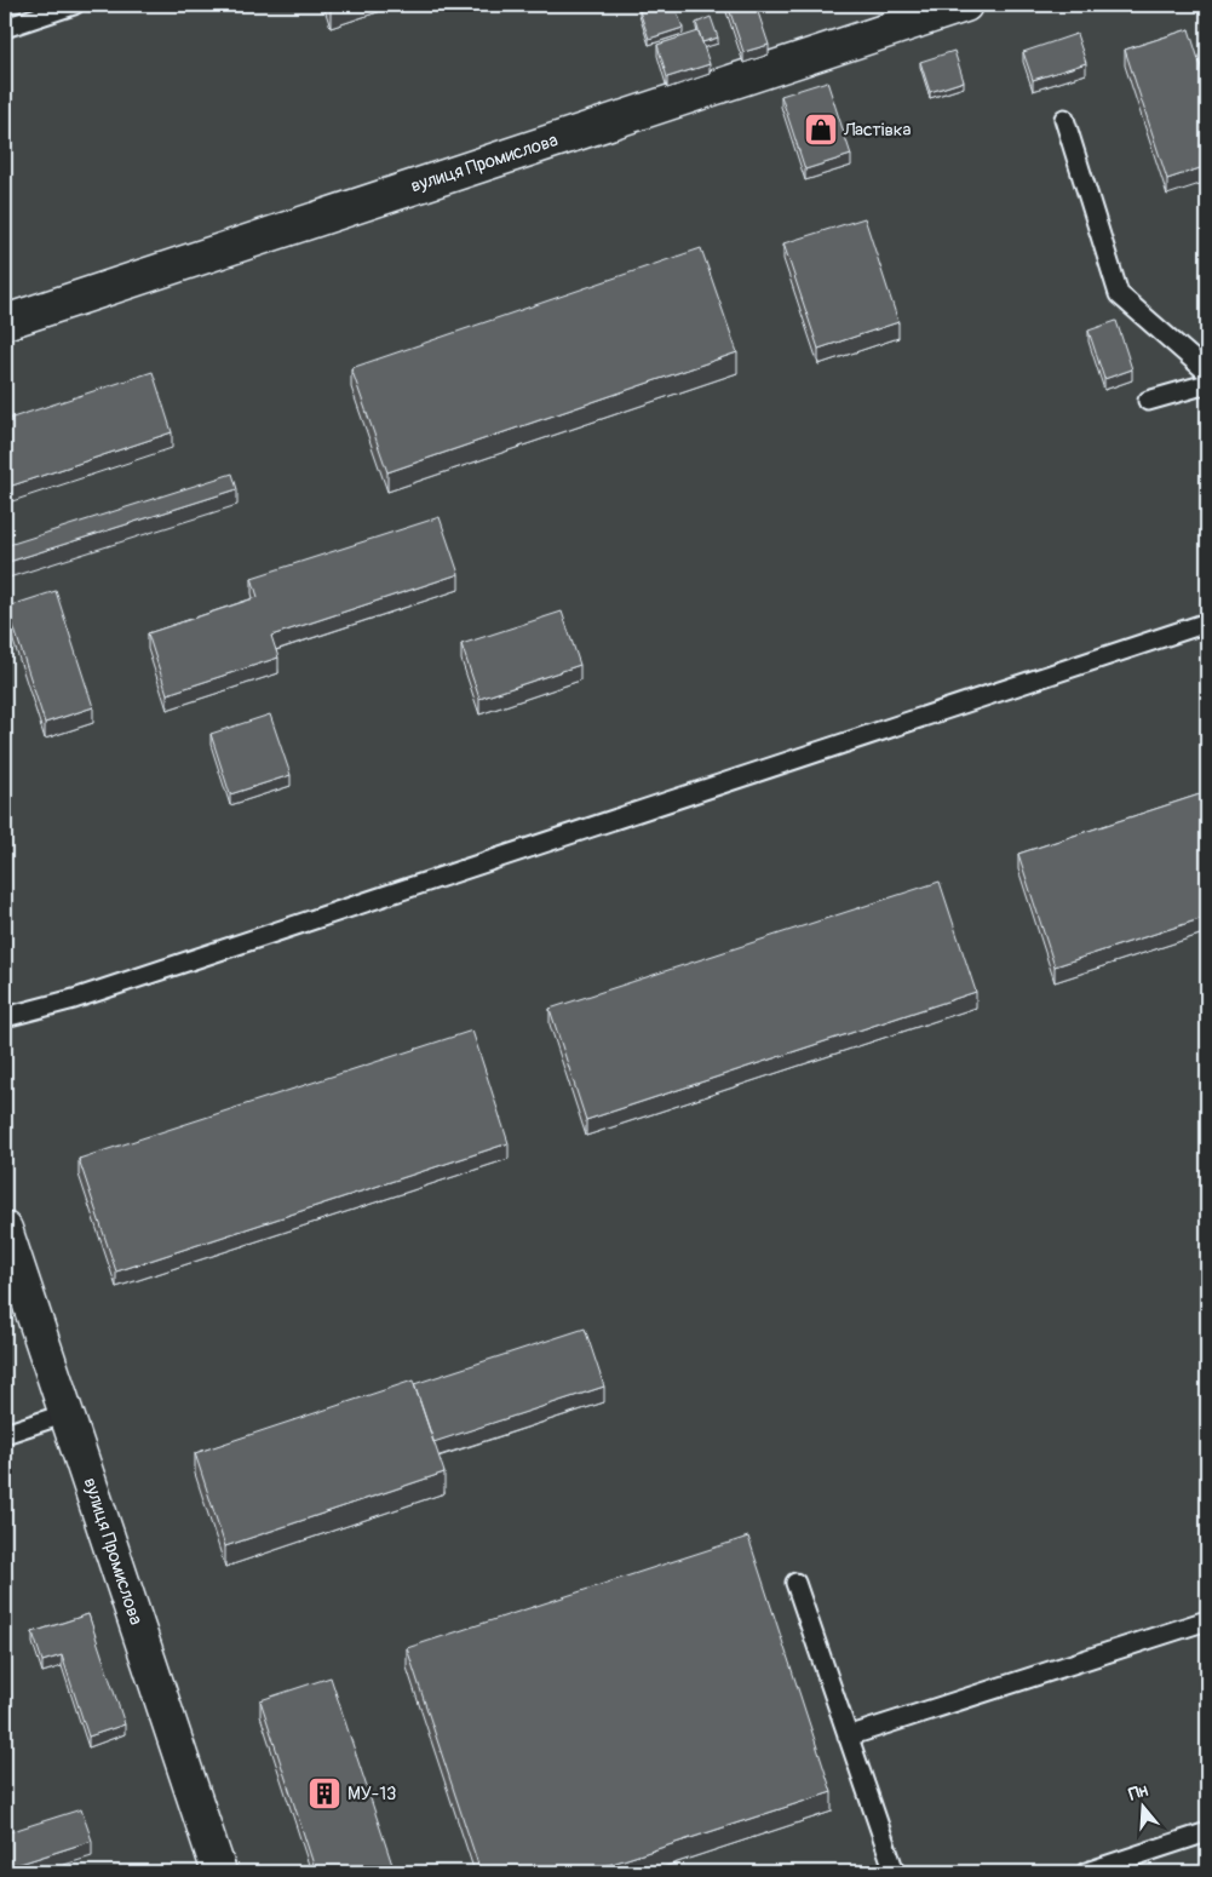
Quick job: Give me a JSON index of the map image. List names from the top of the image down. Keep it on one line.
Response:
{"streets":{"street":["вулиця Промислова"]},"places":{"shop":["Ластівка"],"building":["МУ-13"]},"north":"top"}
